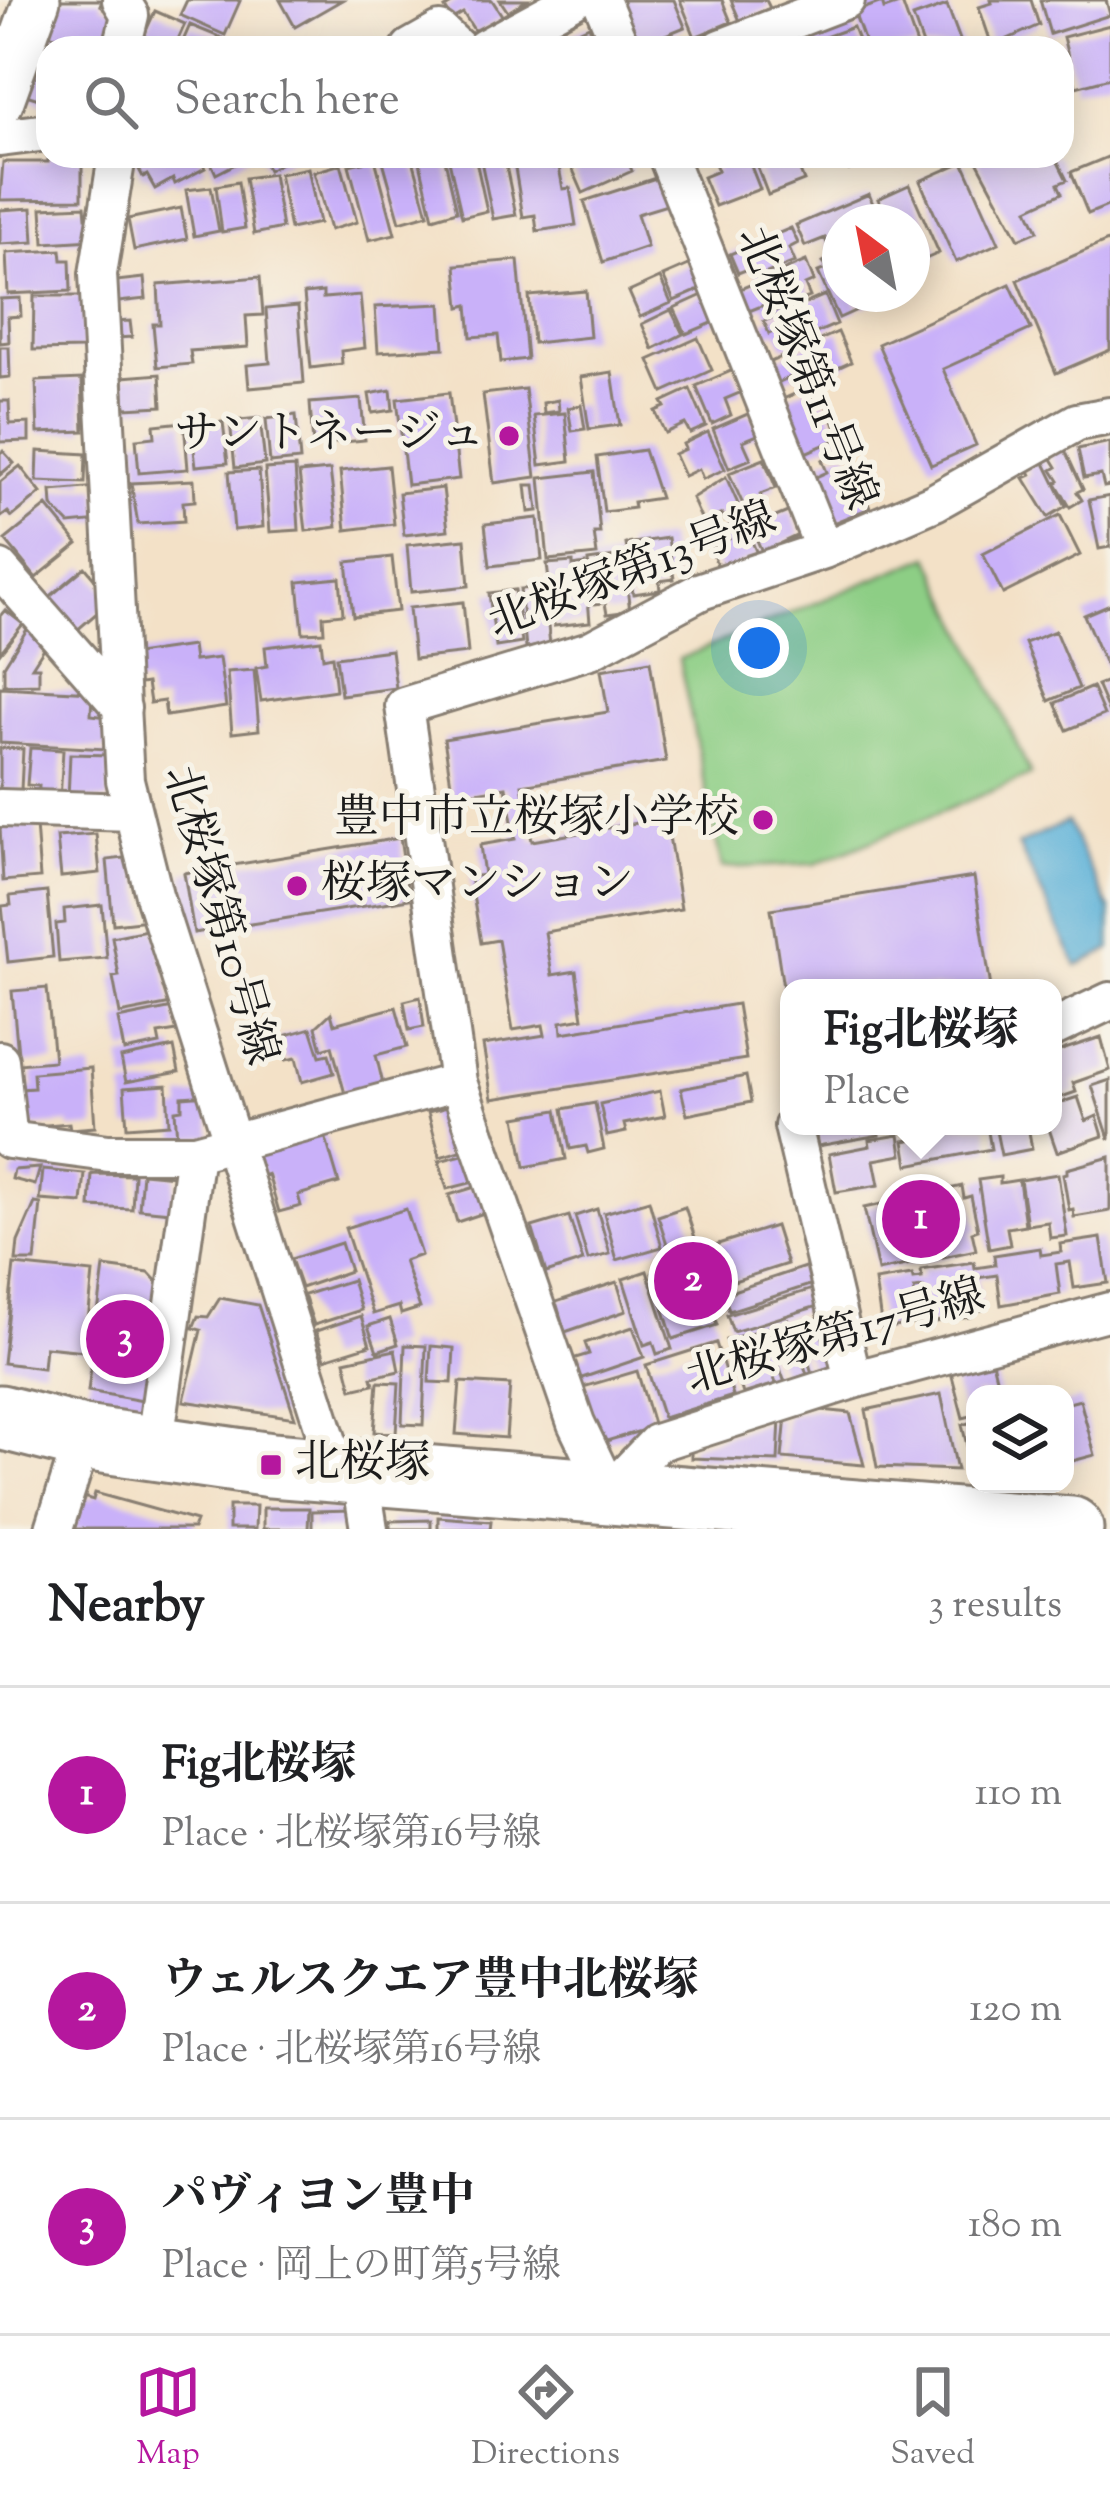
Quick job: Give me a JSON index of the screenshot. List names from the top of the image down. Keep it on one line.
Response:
{"streets":{"street":["北桜塚第11号線","北桜塚第13号線","北桜塚第10号線","北桜塚第17号線"]},"crossings":[["北桜塚第11号線","北桜塚第13号線"],["北桜塚第13号線","北桜塚第17号線"]],"places":{"other":["サントネージュ","豊中市立桜塚小学校","桜塚マンション"],"transit":["北桜塚"]},"north":"top left","page":{"search":"Search here","popup":["Fig北桜塚","Place"],"pins":["1","2","3"],"heading":["Nearby","3 results"],"list":[{"mark":"1","name":"Fig北桜塚","note":"Place · 北桜塚第16号線","value":"110 m"},{"mark":"2","name":"ウェルスクエア豊中北桜塚","note":"Place · 北桜塚第16号線","value":"120 m"},{"mark":"3","name":"パヴィヨン豊中","note":"Place · 岡上の町第5号線","value":"180 m"}],"nav":["Map","Directions","Saved"]}}
